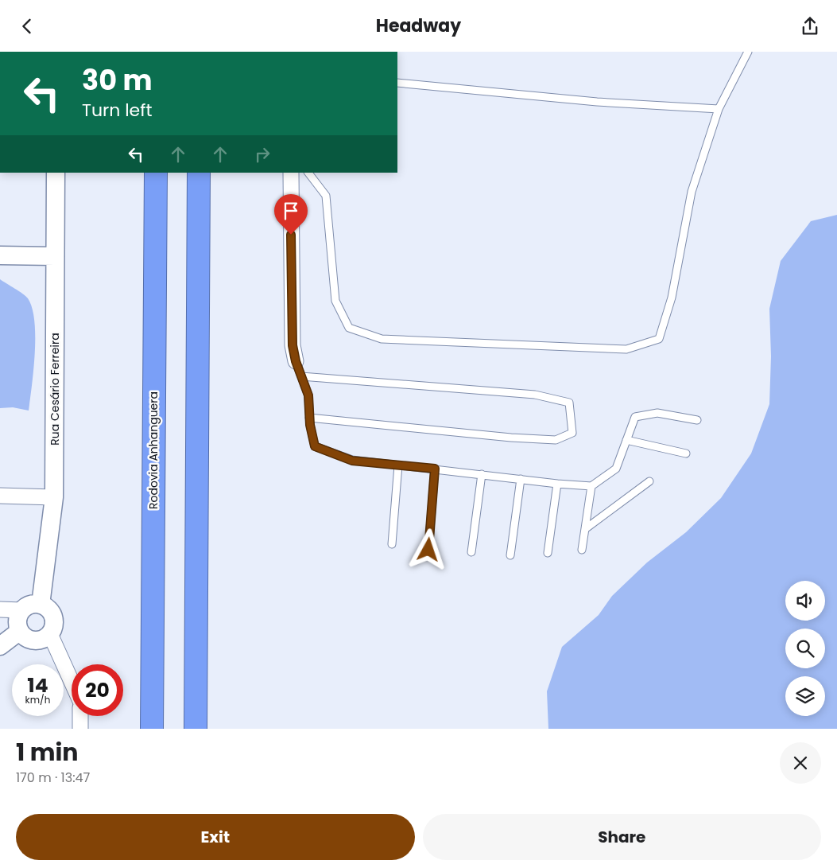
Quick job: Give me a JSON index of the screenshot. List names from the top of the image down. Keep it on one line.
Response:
{"streets":{"highway":["Rodovia Anhanguera"],"street":["Rua Cesário Ferreira"]},"page":{"header":"Headway","turn":["30 m","Turn left"],"speed":"14 km/h","limit":"20","heading":["1 min","170 m · 13:47"],"buttons":["Exit","Share"]}}
